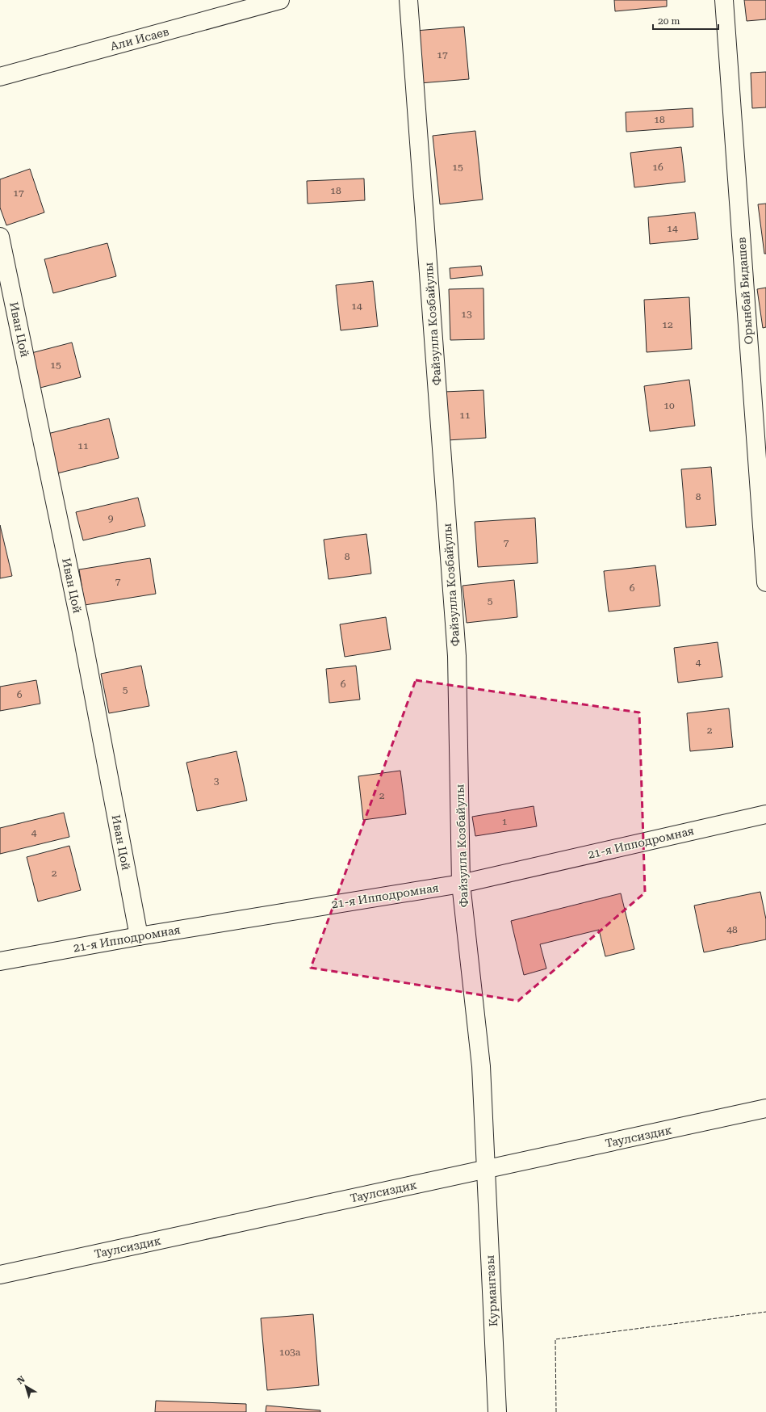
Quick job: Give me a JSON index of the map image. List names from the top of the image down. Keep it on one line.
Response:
{"streets":{"street":["Али Исаев","Орынбай Бидашев","Файзулла Козбайулы","Иван Цой","21-я Ипподромная","Таулсиздик","Курмангазы"]},"crossings":[["Файзулла Козбайулы","21-я Ипподромная"],["Файзулла Козбайулы","Таулсиздик"],["Файзулла Козбайулы","Курмангазы"],["Иван Цой","21-я Ипподромная"],["Таулсиздик","Курмангазы"]],"house_numbers":["17","18","15","16","18","17","14","14","13","12","15","10","11","11","8","9","7","8","7","6","5","4","6","5","6","2","3","2","1","4","2","48","103а"],"scale_bar":"20 m","north":"top left"}
